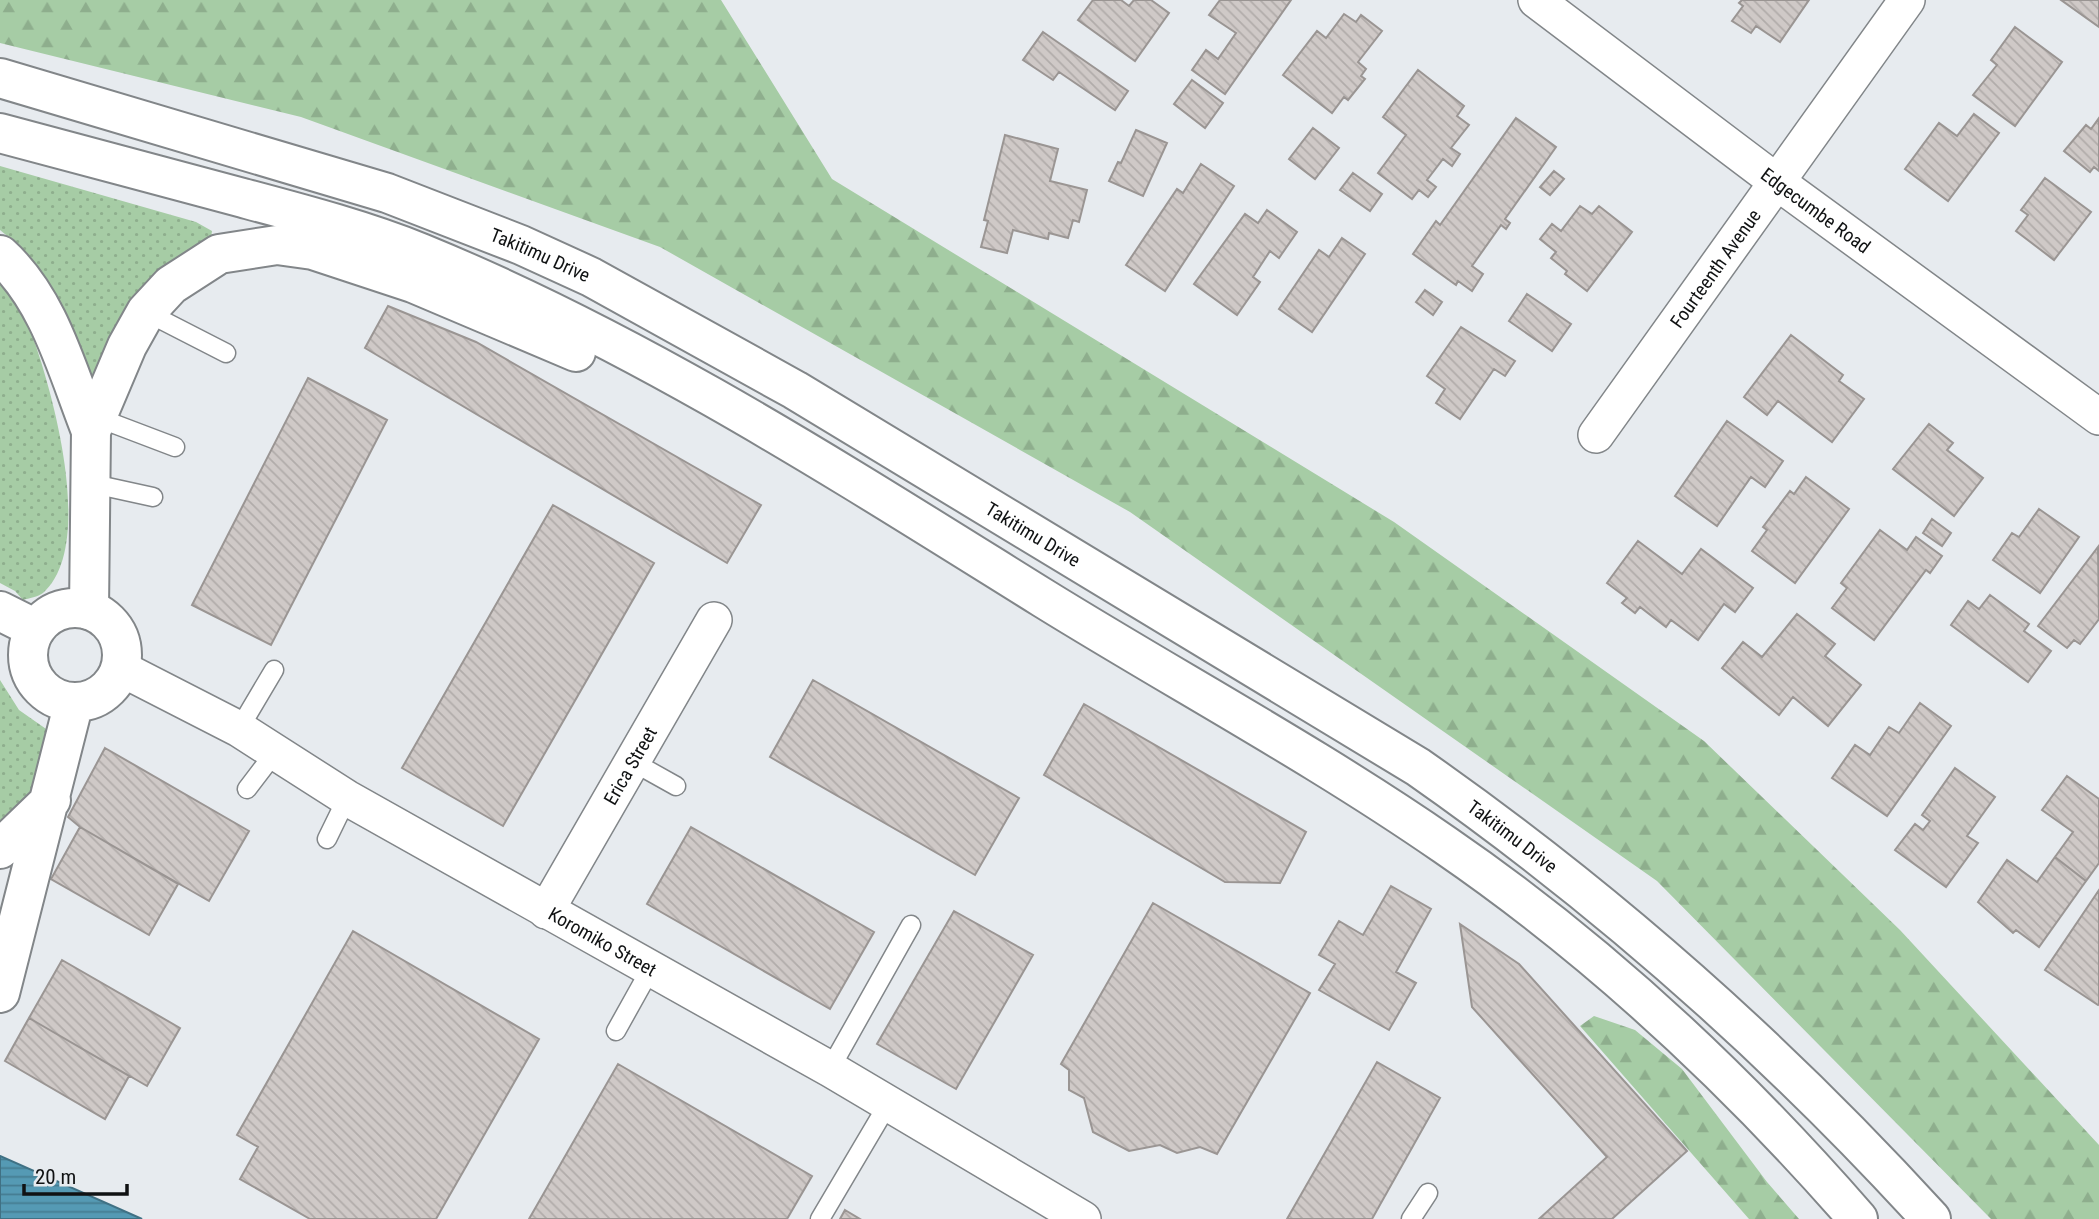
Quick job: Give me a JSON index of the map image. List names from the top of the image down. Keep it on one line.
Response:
{"streets":{"main road":["Takitimu Drive"],"street":["Edgecumbe Road","Fourteenth Avenue","Erica Street","Koromiko Street"]},"crossings":[["Edgecumbe Road","Fourteenth Avenue"],["Erica Street","Koromiko Street"]],"scale_bar":"20 m"}
